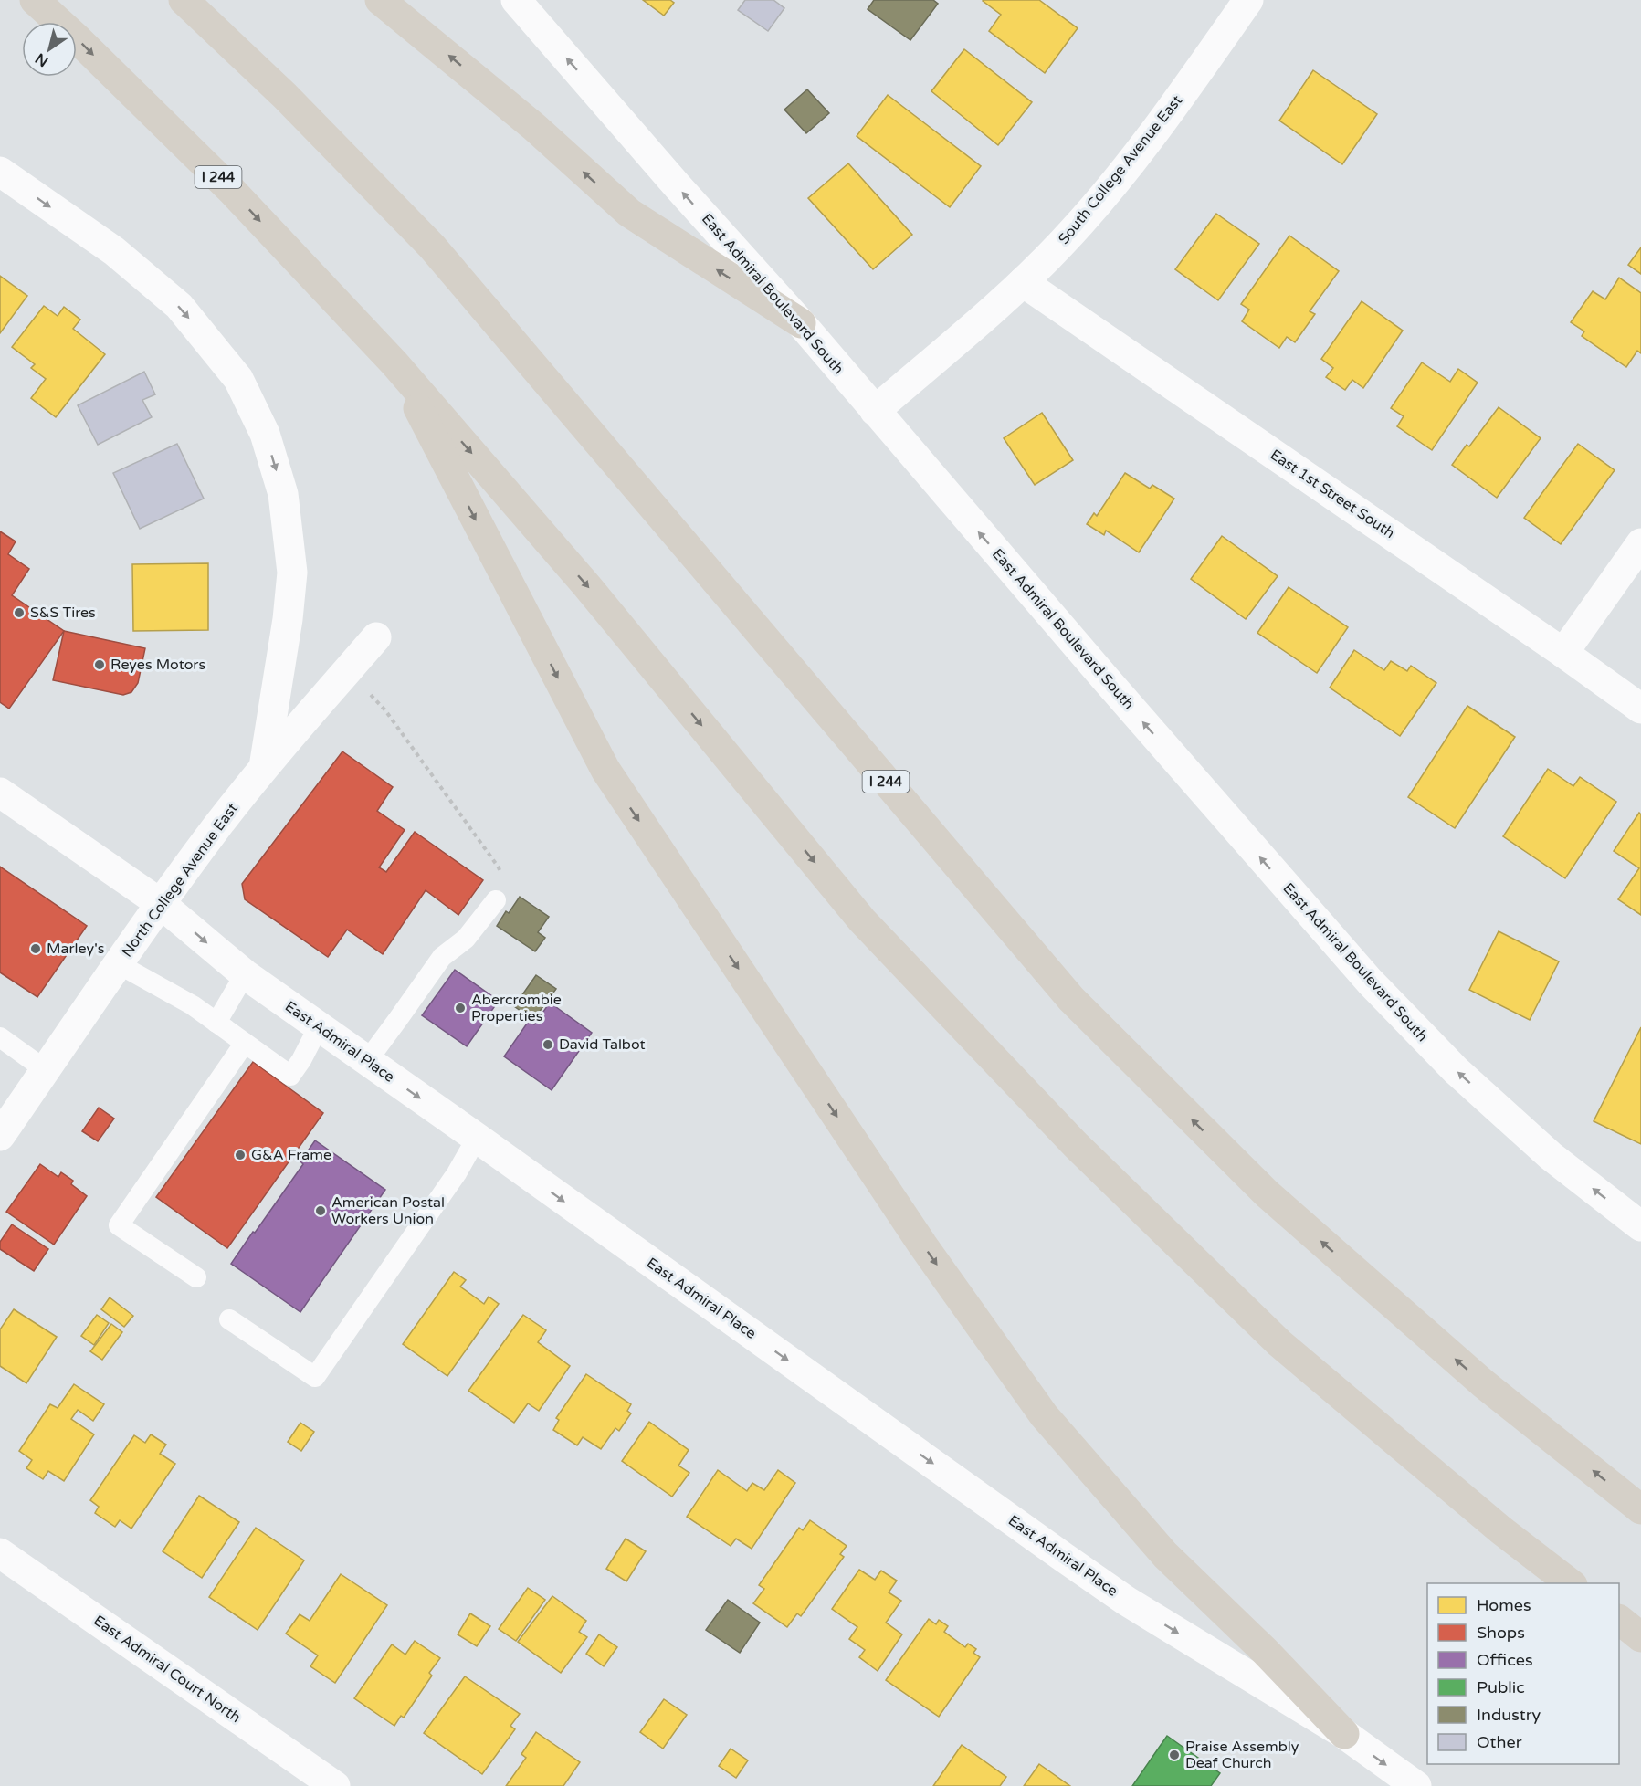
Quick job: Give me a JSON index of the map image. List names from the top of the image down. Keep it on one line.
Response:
{"streets":{"highway":["I 244"],"main road":["South College Avenue East","East Admiral Boulevard South","East 1st Street South","North College Avenue East","East Admiral Place","East Admiral Court North"]},"crossings":[["South College Avenue East","East Admiral Boulevard South"],["South College Avenue East","East 1st Street South"],["North College Avenue East","East Admiral Place"]],"one_way":["East Admiral Boulevard South","East Admiral Place"],"places":["S&S Tires","Reyes Motors","Marley's","Abercrombie Properties","David Talbot","G&A Frame","American Postal Workers Union","Praise Assembly Deaf Church"],"legend":["Homes","Shops","Offices","Public","Industry","Other"],"north":"bottom left"}
